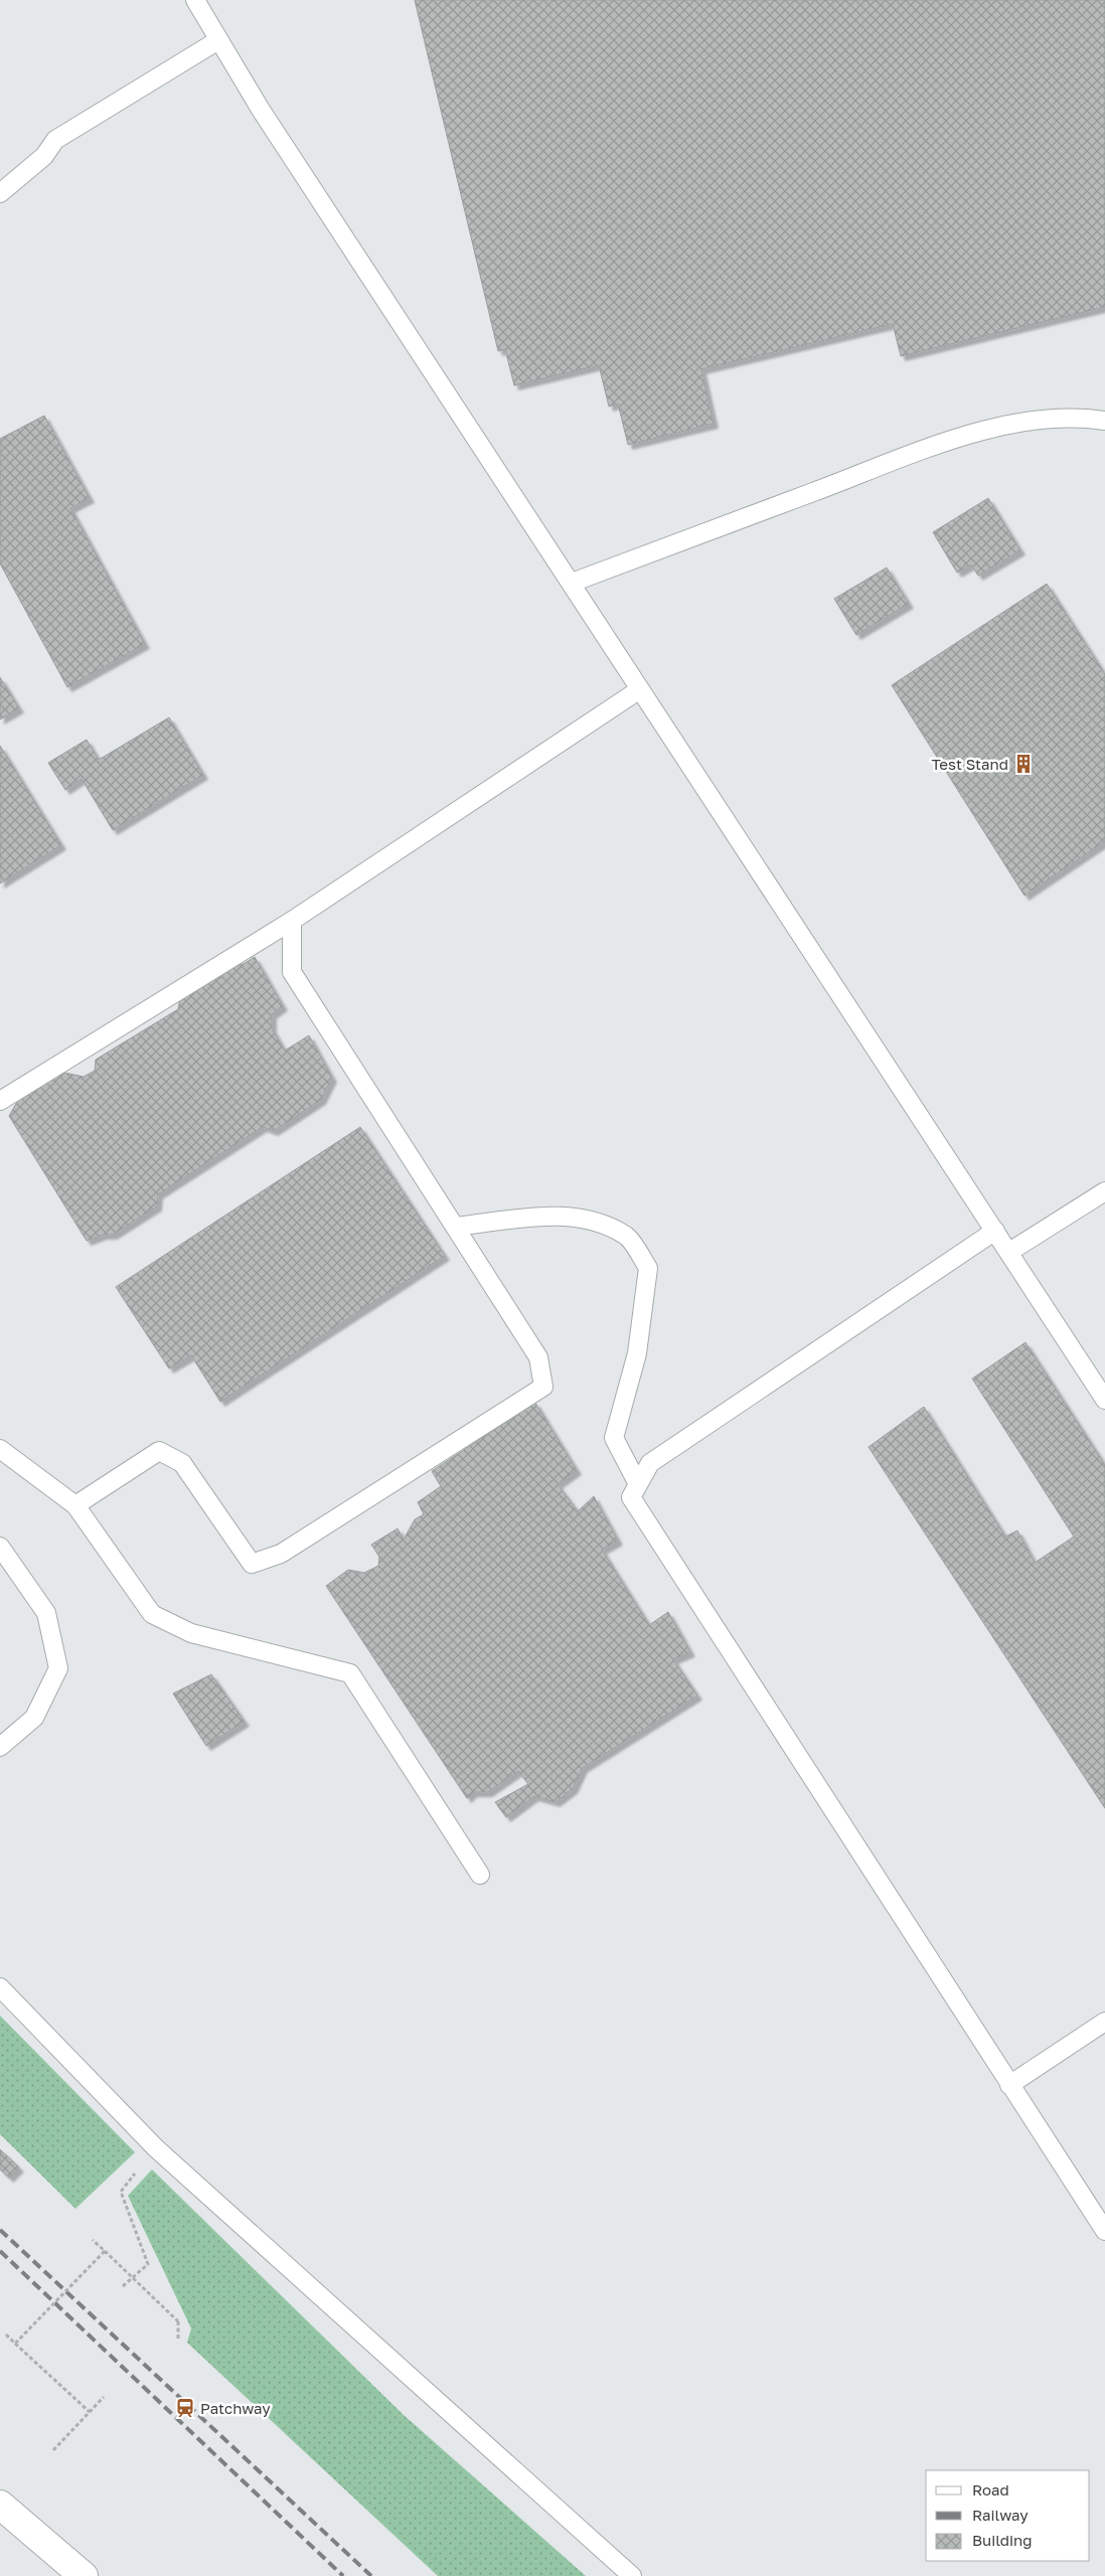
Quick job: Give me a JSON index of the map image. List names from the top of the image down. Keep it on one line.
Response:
{"places":{"building":["Test Stand"],"station":["Patchway"]},"legend":["Road","Railway","Building"]}
